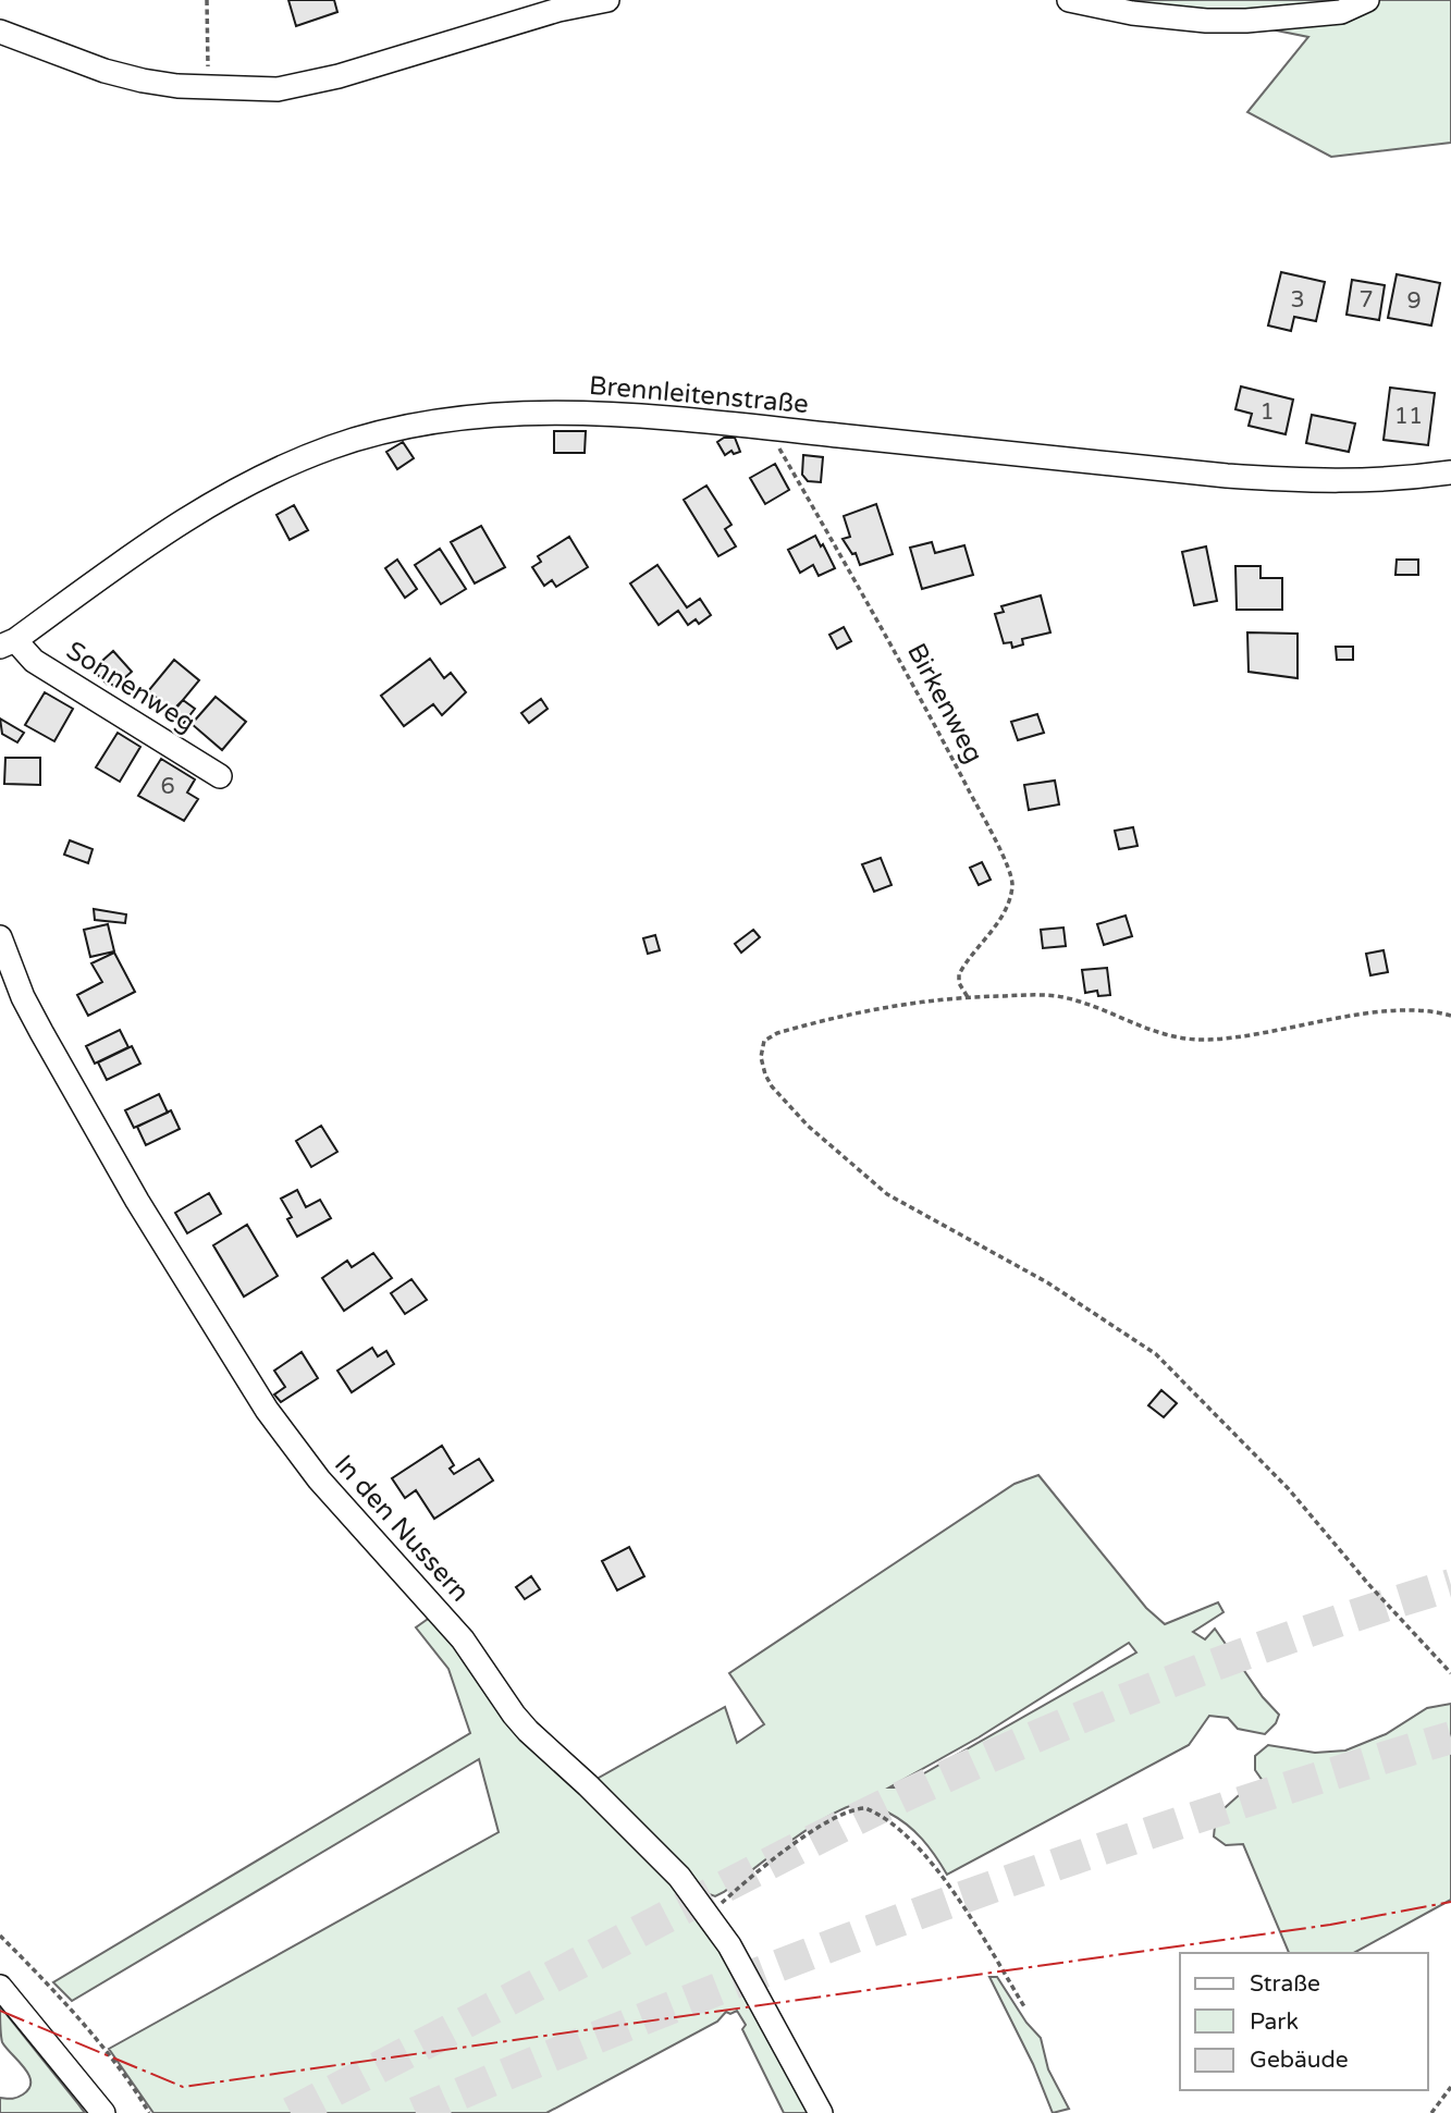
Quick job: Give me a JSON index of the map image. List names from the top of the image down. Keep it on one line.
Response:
{"streets":{"street":["Brennleitenstraße","Sonnenweg","In den Nussern"],"path":["Birkenweg"]},"crossings":[["Brennleitenstraße","Sonnenweg"],["Brennleitenstraße","Birkenweg"]],"house_numbers":["3","7","9","1","11","6"],"legend":["Straße","Park","Gebäude"]}
